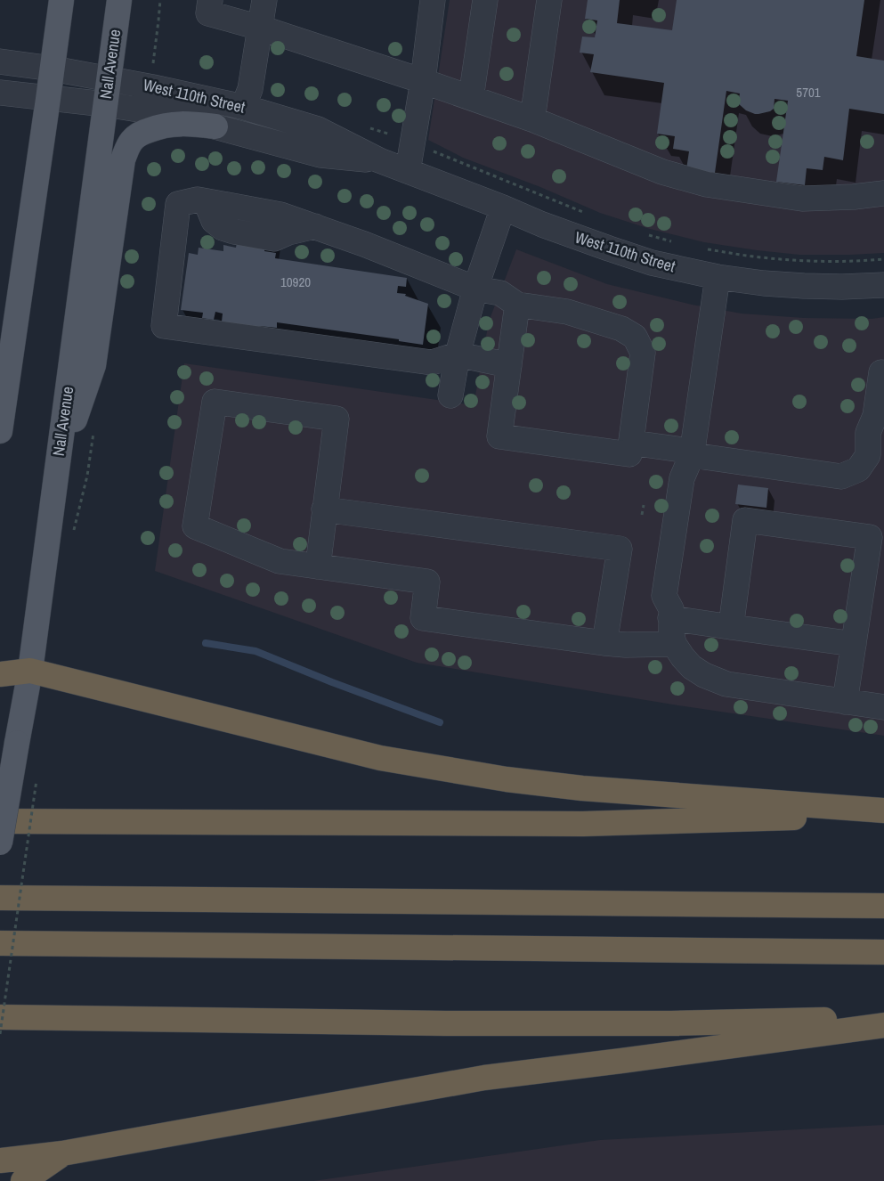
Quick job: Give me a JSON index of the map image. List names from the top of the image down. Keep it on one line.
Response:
{"streets":{"main road":["Nall Avenue"],"street":["West 110th Street"]},"crossings":[["Nall Avenue","West 110th Street"]],"house_numbers":["5701","10920"]}
